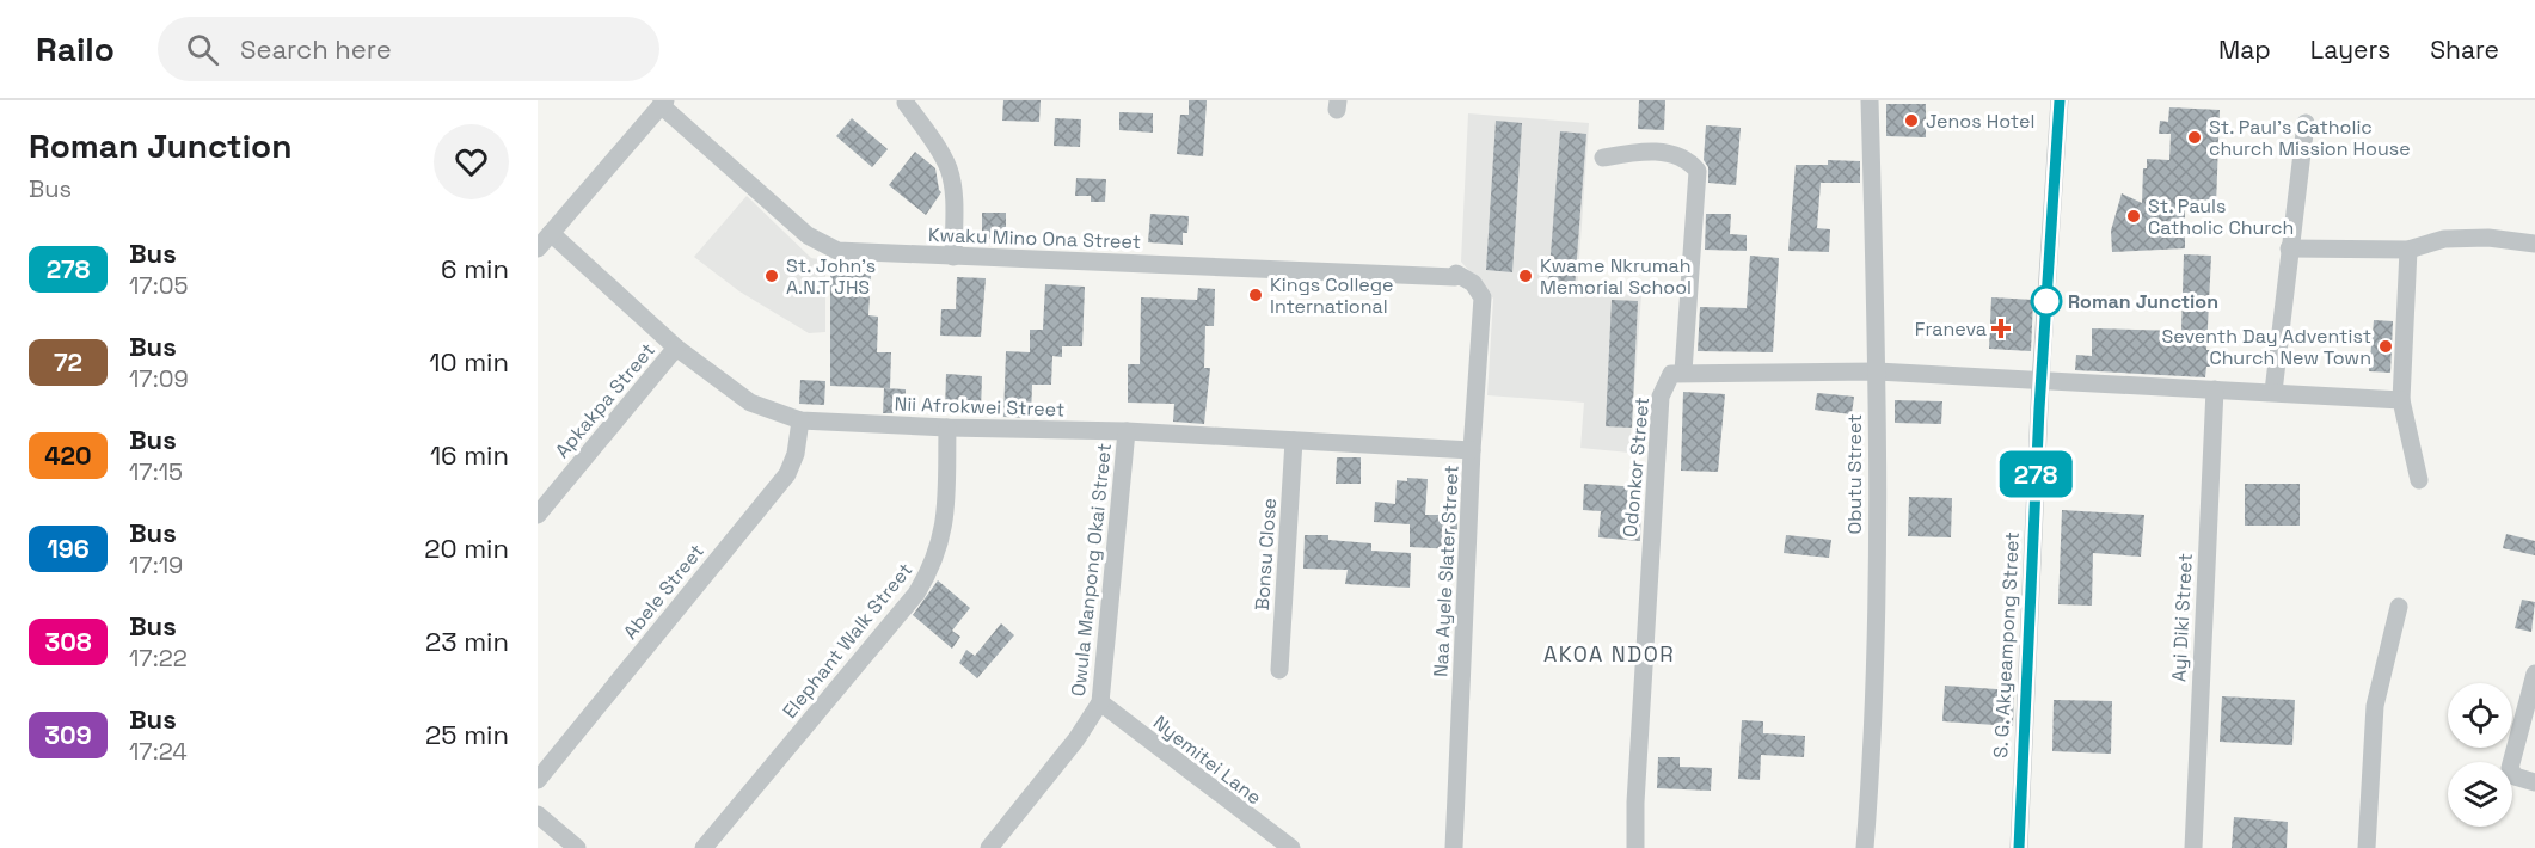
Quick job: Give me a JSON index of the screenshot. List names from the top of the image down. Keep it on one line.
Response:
{"streets":{"street":["Kwaku Mino Ona Street","Apkakpa Street","Nii Afrokwei Street","Odonkor Street","Obutu Street","Bonsu Close","Owula Manpong Okai Street","Naa Ayele Slater Street","Abele Street","Ayi Diki Street","Elephant Walk Street","S. G. Akyeampong Street","Nyemitei Lane"]},"crossings":[["Kwaku Mino Ona Street","Naa Ayele Slater Street"],["Apkakpa Street","Nii Afrokwei Street"],["Nii Afrokwei Street","Bonsu Close"],["Nii Afrokwei Street","Owula Manpong Okai Street"],["Nii Afrokwei Street","Naa Ayele Slater Street"],["Nii Afrokwei Street","Abele Street"],["Nii Afrokwei Street","Elephant Walk Street"],["Owula Manpong Okai Street","Nyemitei Lane"]],"districts":["AKOA NDOR"],"places":{"other":["Jenos Hotel","St. Paul's Catholic church Mission House","St. Pauls Catholic Church","St. John's A.N.T JHS","Kwame Nkrumah Memorial School","Kings College International","Roman Junction","Seventh Day Adventist Church New Town"],"health":["Franeva"]},"lines":["bus line 278"],"page":{"header":"Railo","search":"Search here","nav":["Map","Layers","Share"],"heading":["Roman Junction","Bus"],"on_map":"278","list":[{"mark":"278","name":"Bus","note":"17:05","value":"6 min"},{"mark":"72","name":"Bus","note":"17:09","value":"10 min"},{"mark":"420","name":"Bus","note":"17:15","value":"16 min"},{"mark":"196","name":"Bus","note":"17:19","value":"20 min"},{"mark":"308","name":"Bus","note":"17:22","value":"23 min"},{"mark":"309","name":"Bus","note":"17:24","value":"25 min"}]}}
